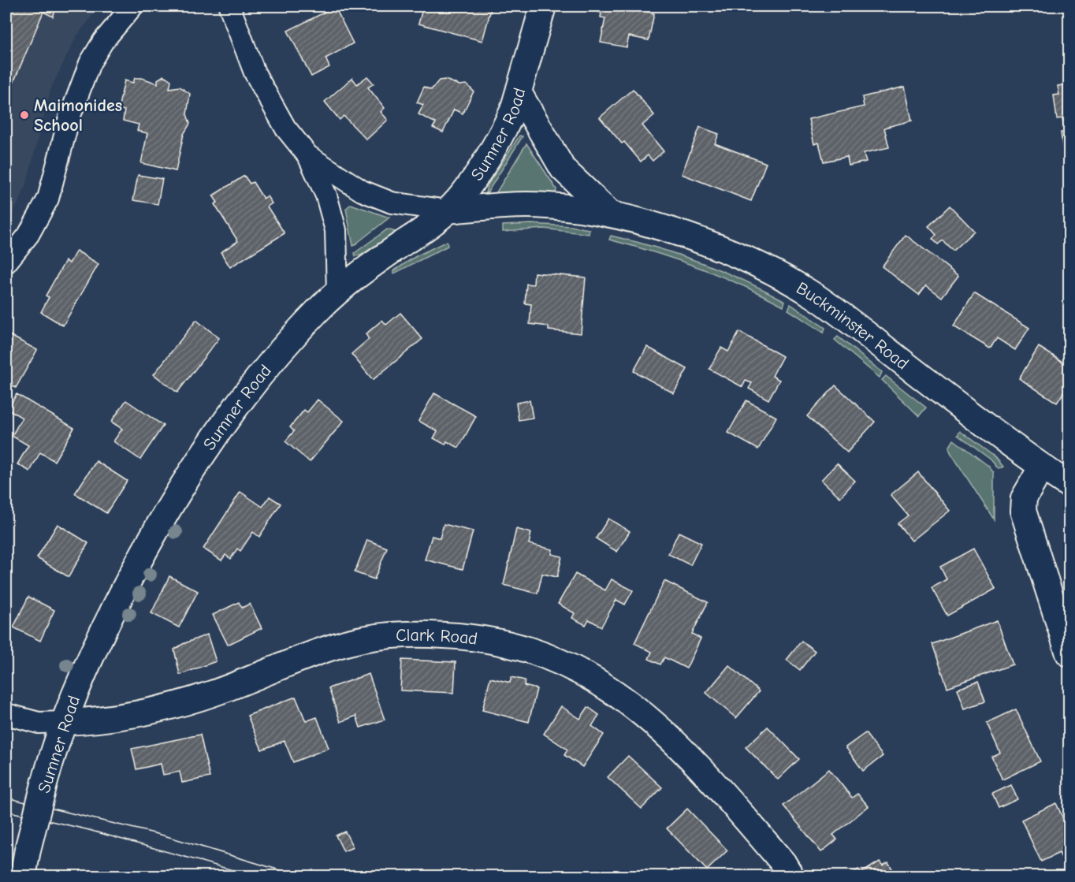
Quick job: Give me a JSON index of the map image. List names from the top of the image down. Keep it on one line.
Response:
{"streets":{"street":["Sumner Road","Buckminster Road","Clark Road"]},"crossings":[["Sumner Road","Buckminster Road"],["Sumner Road","Clark Road"]],"places":["Maimonides School"]}
